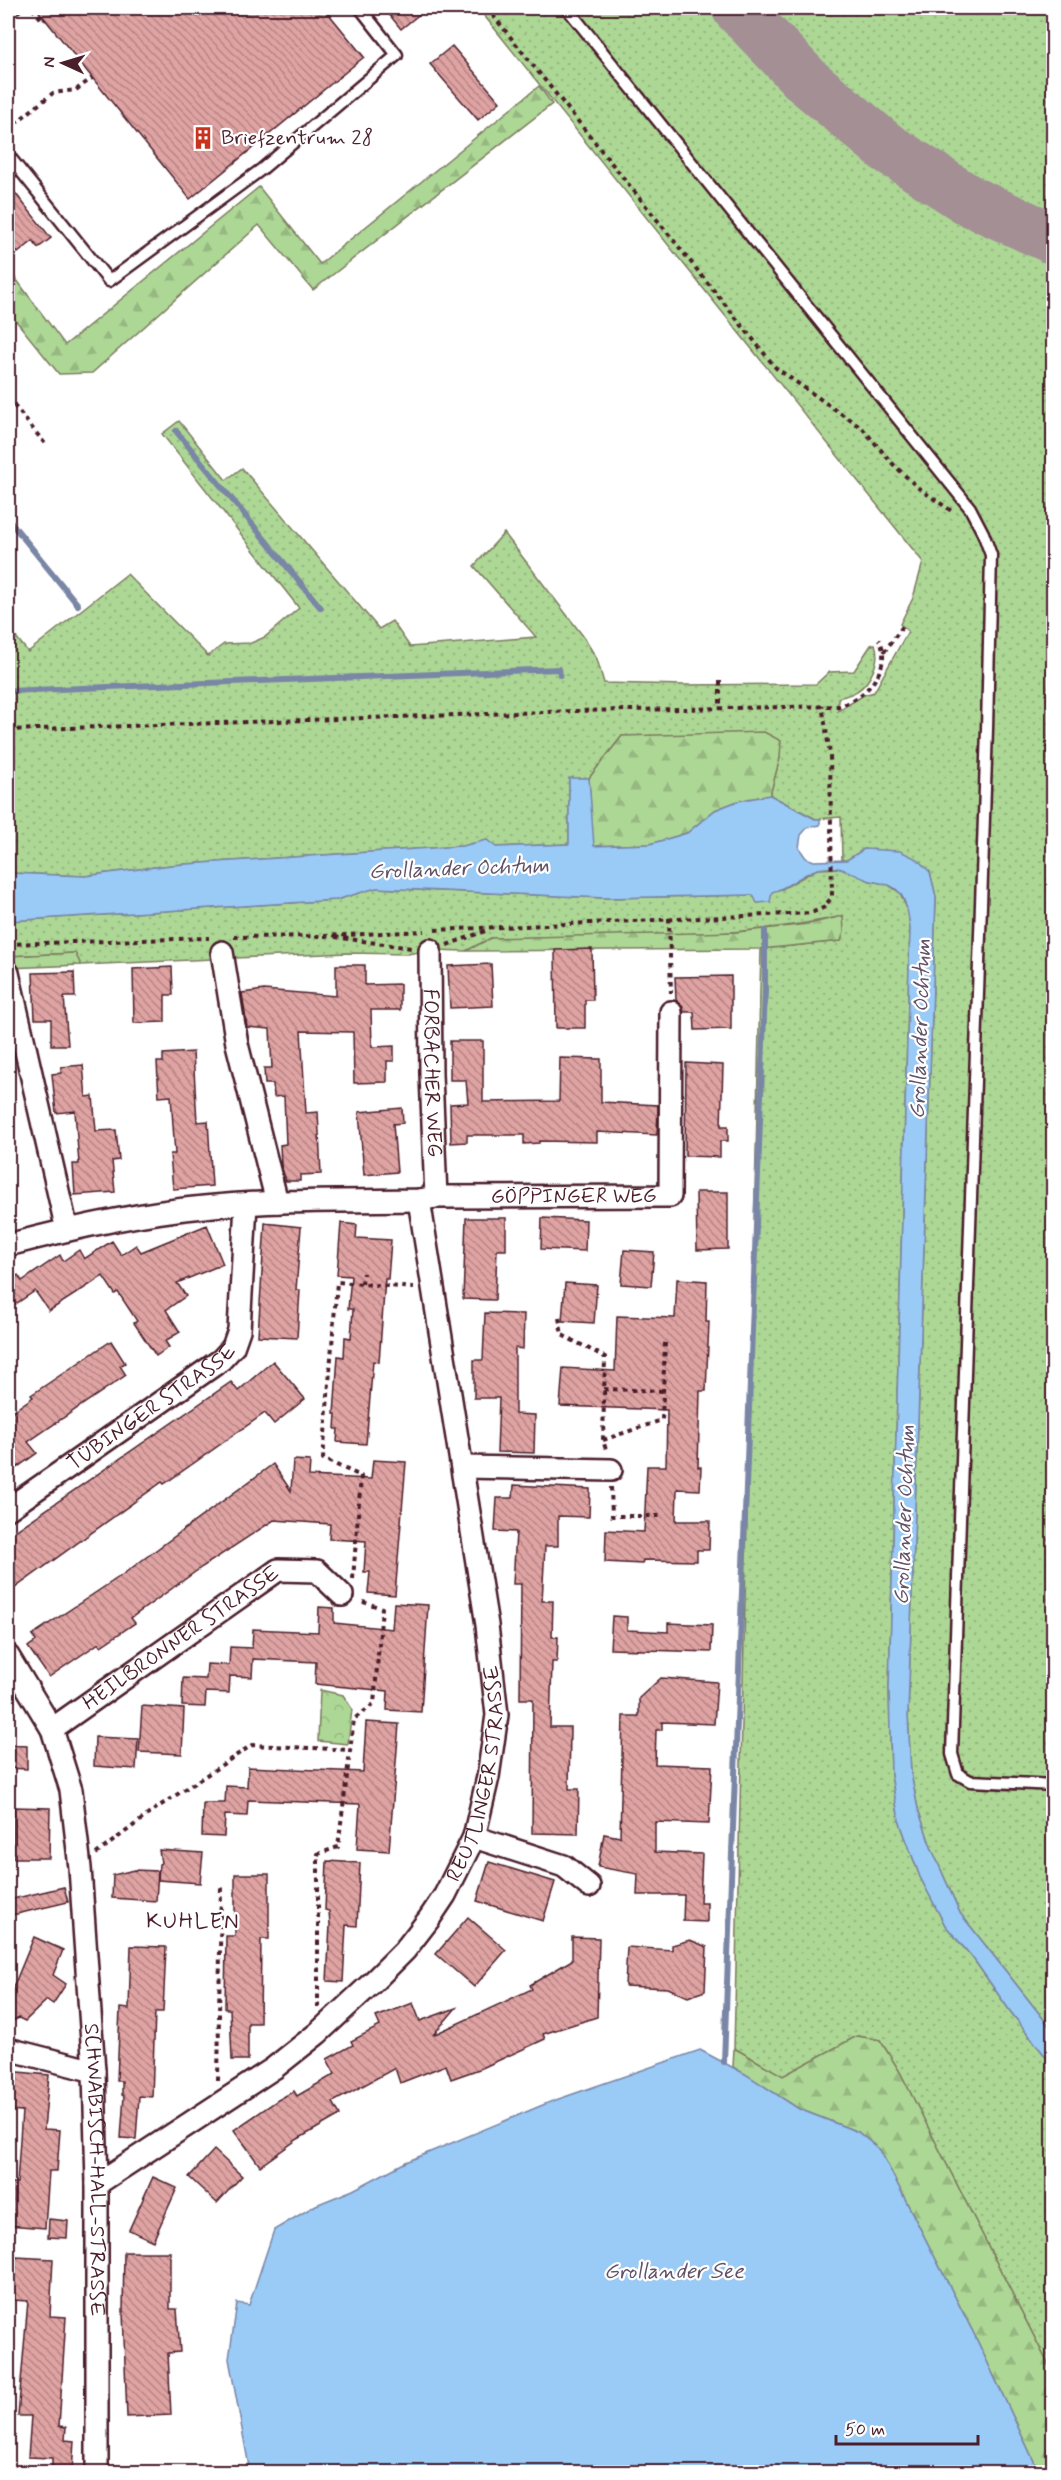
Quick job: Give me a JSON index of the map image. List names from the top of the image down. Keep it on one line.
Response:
{"streets":{"street":["FORBACHER WEG","GÖPPINGER WEG","TÜBINGER STRASSE","HEILBRONNER STRASSE","REUTLINGER STRASSE","SCHWÄBISCH-HALL-STRASSE"]},"crossings":[["FORBACHER WEG","GÖPPINGER WEG"],["FORBACHER WEG","REUTLINGER STRASSE"],["GÖPPINGER WEG","REUTLINGER STRASSE"],["HEILBRONNER STRASSE","SCHWÄBISCH-HALL-STRASSE"],["REUTLINGER STRASSE","SCHWÄBISCH-HALL-STRASSE"]],"districts":["KUHLEN"],"water":["Grollander Ochtum","Grollander See"],"places":{"building":["Briefzentrum 28"]},"scale_bar":"50 m","north":"left"}
